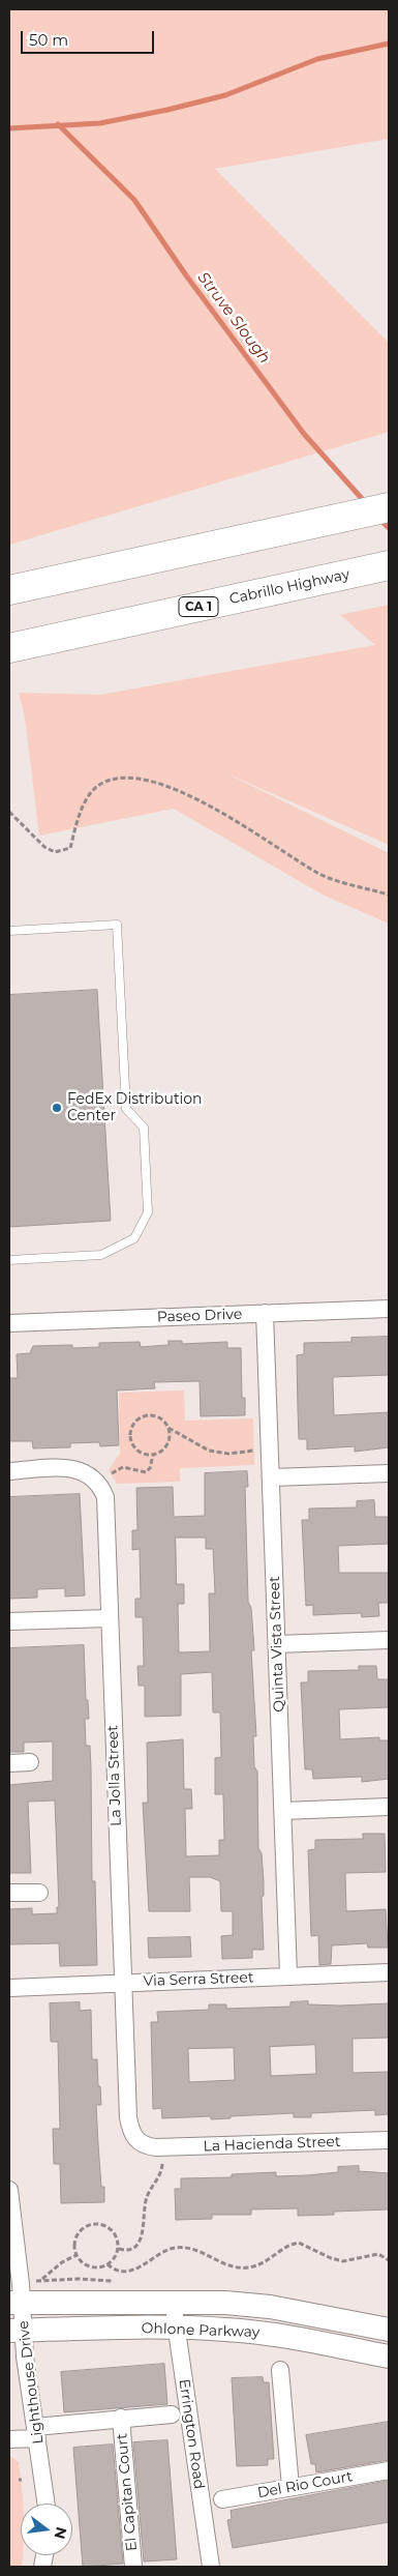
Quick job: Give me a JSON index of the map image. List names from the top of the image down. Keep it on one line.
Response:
{"streets":{"highway":["Cabrillo Highway","CA 1"],"street":["Paseo Drive","Quinta Vista Street","La Jolla Street","Via Serra Street","La Hacienda Street","Ohlone Parkway","Lighthouse Drive","Errington Road","Del Rio Court","El Capitan Court"]},"crossings":[["Paseo Drive","Quinta Vista Street"],["Quinta Vista Street","Via Serra Street"],["La Jolla Street","Via Serra Street"],["La Jolla Street","La Hacienda Street"],["Ohlone Parkway","Lighthouse Drive"],["Ohlone Parkway","Errington Road"]],"water":["Struve Slough"],"places":["FedEx Distribution Center"],"scale_bar":"50 m","north":"right"}
